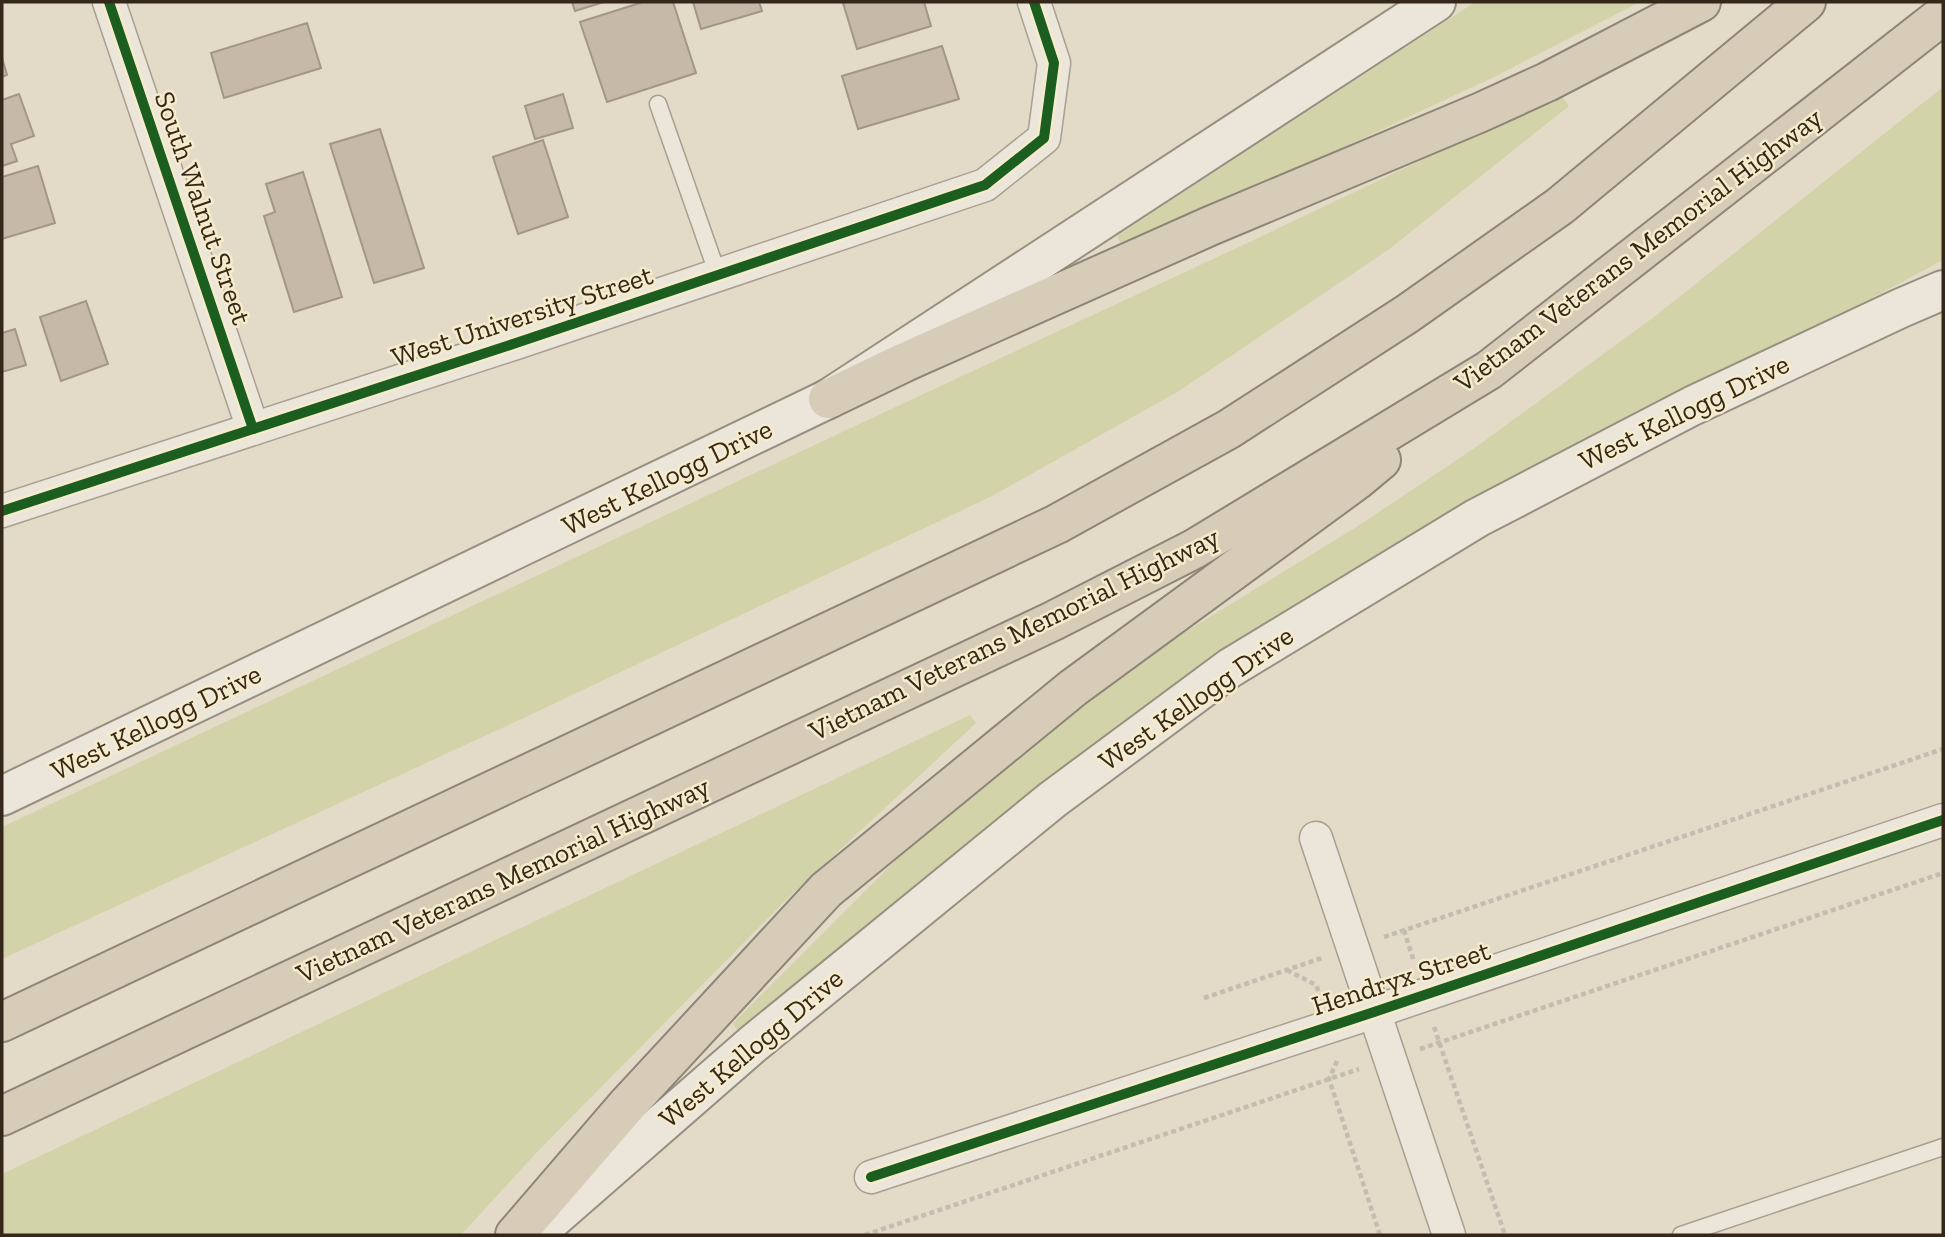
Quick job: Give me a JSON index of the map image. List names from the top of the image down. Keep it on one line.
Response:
{"streets":{"highway":["Vietnam Veterans Memorial Highway"],"main road":["West Kellogg Drive"],"street":["South Walnut Street","West University Street","Hendryx Street"]},"crossings":[["South Walnut Street","West University Street"]]}
